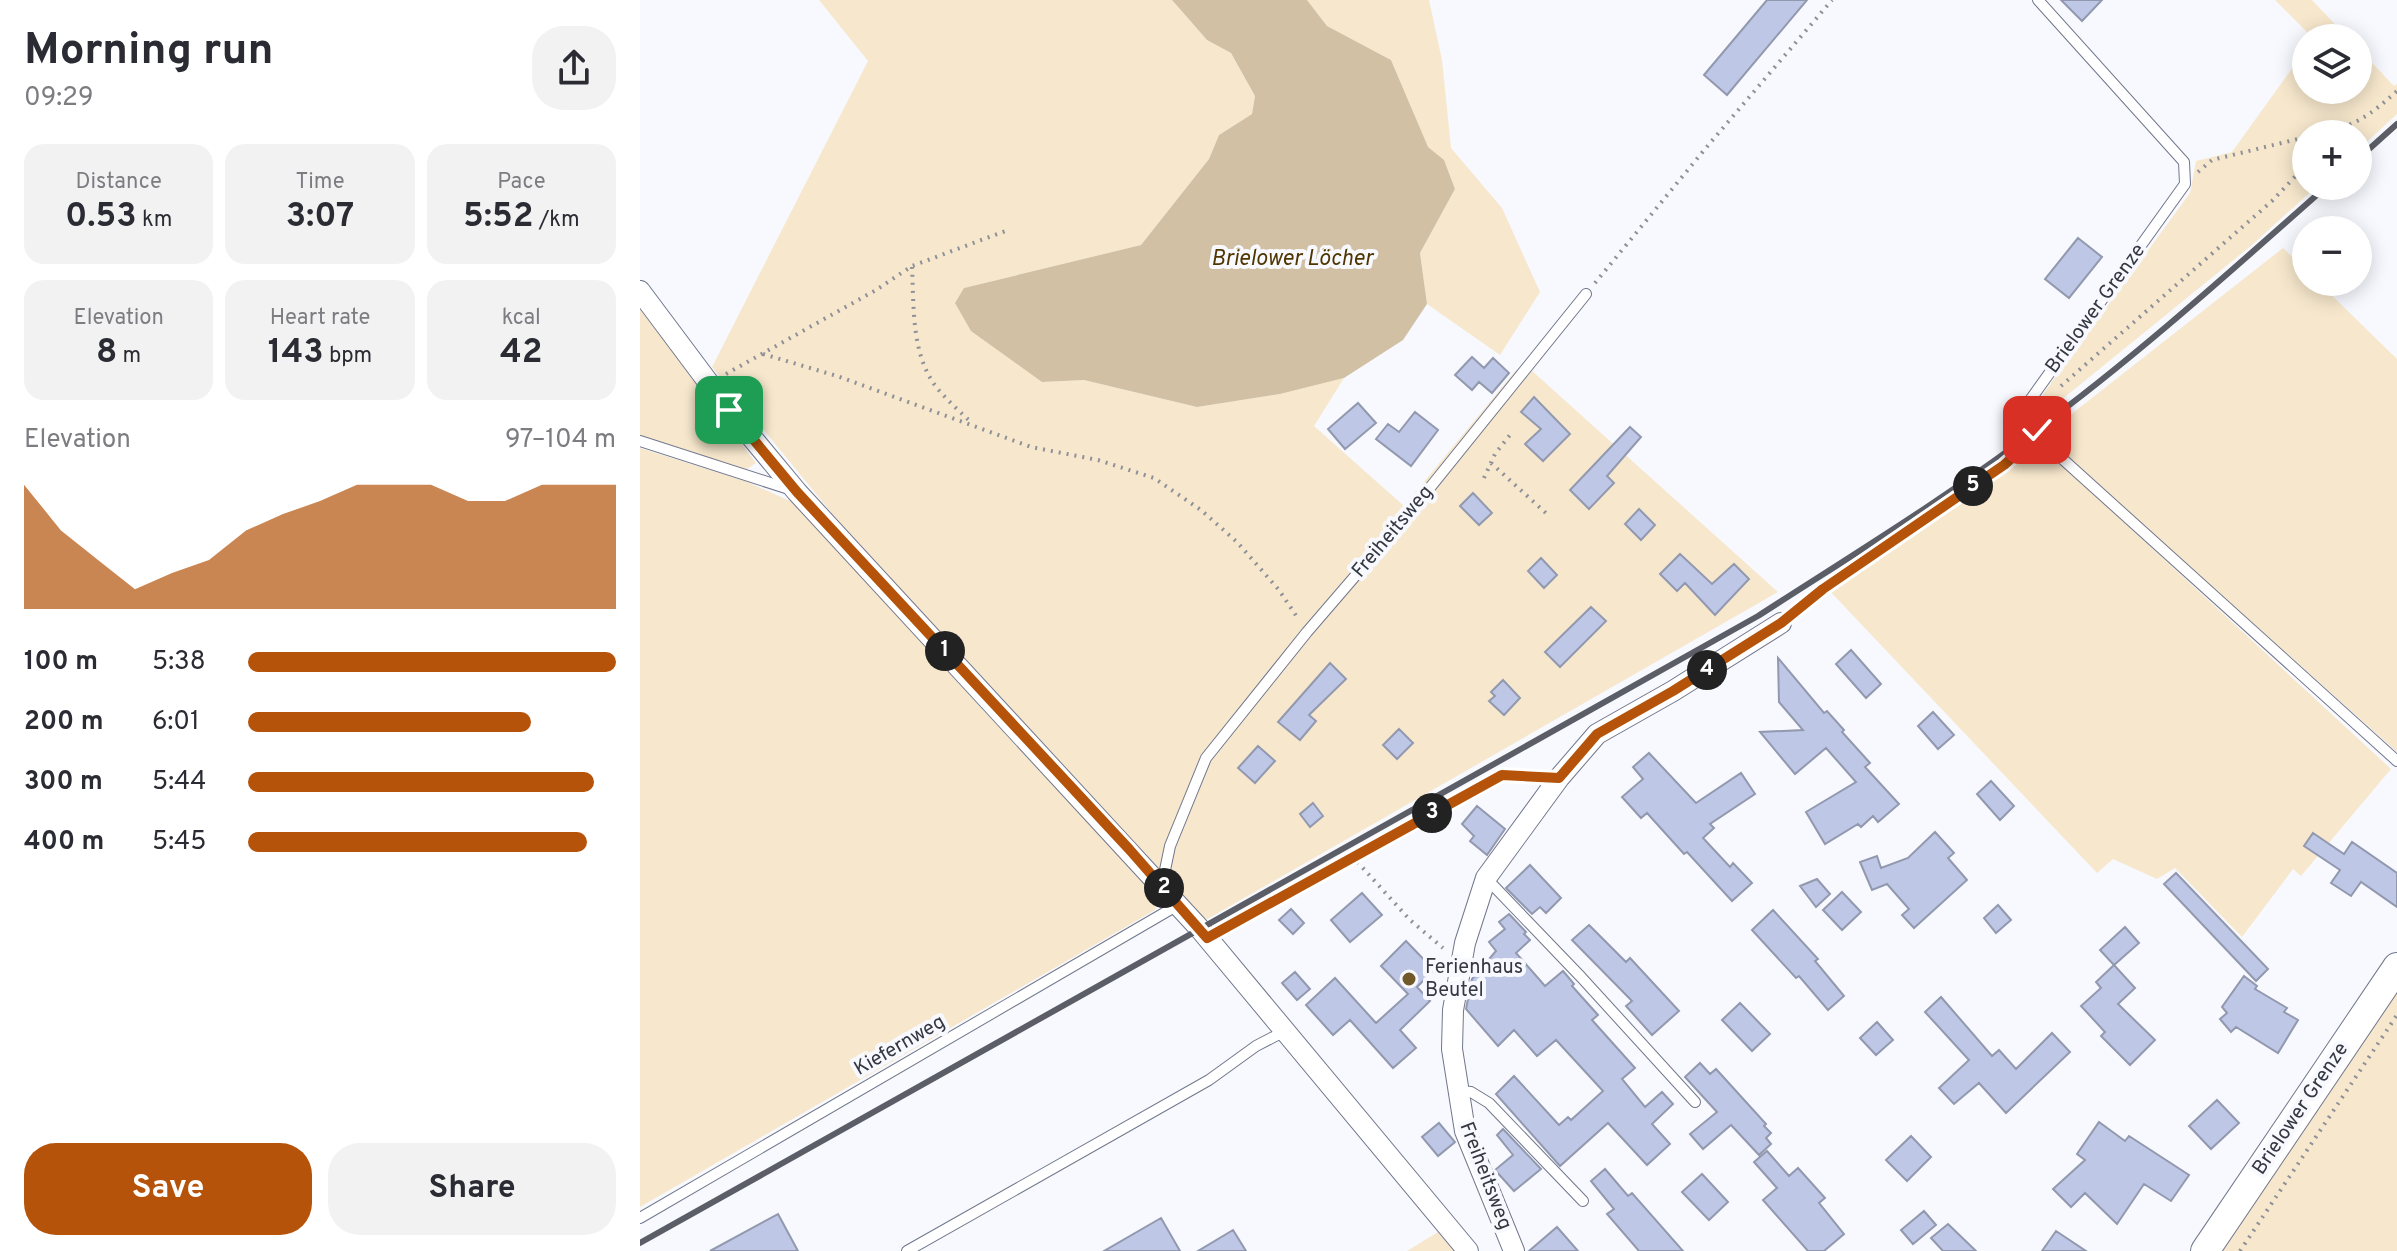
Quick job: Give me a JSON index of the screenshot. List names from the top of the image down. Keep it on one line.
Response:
{"streets":{"main road":["Brielower Grenze"],"street":["Freiheitsweg"],"lane":["Kiefernweg"]},"crossings":[["Freiheitsweg","Kiefernweg"]],"water":["Brielower Löcher"],"places":["Ferienhaus Beutel"],"page":{"heading":["Morning run","09:29"],"map_buttons":["+","−"],"stats":[["Distance","0.53 km"],["Time","3:07"],["Pace","5:52 /km"],["Elevation","8 m"],["Heart rate","143 bpm"],["kcal","42"]],"chart":["Elevation","97–104 m"],"pins":["5","1","4","3","2"],"list":[{"name":"100 m","note":"5:38"},{"name":"200 m","note":"6:01"},{"name":"300 m","note":"5:44"},{"name":"400 m","note":"5:45"}],"buttons":["Save","Share"]}}
